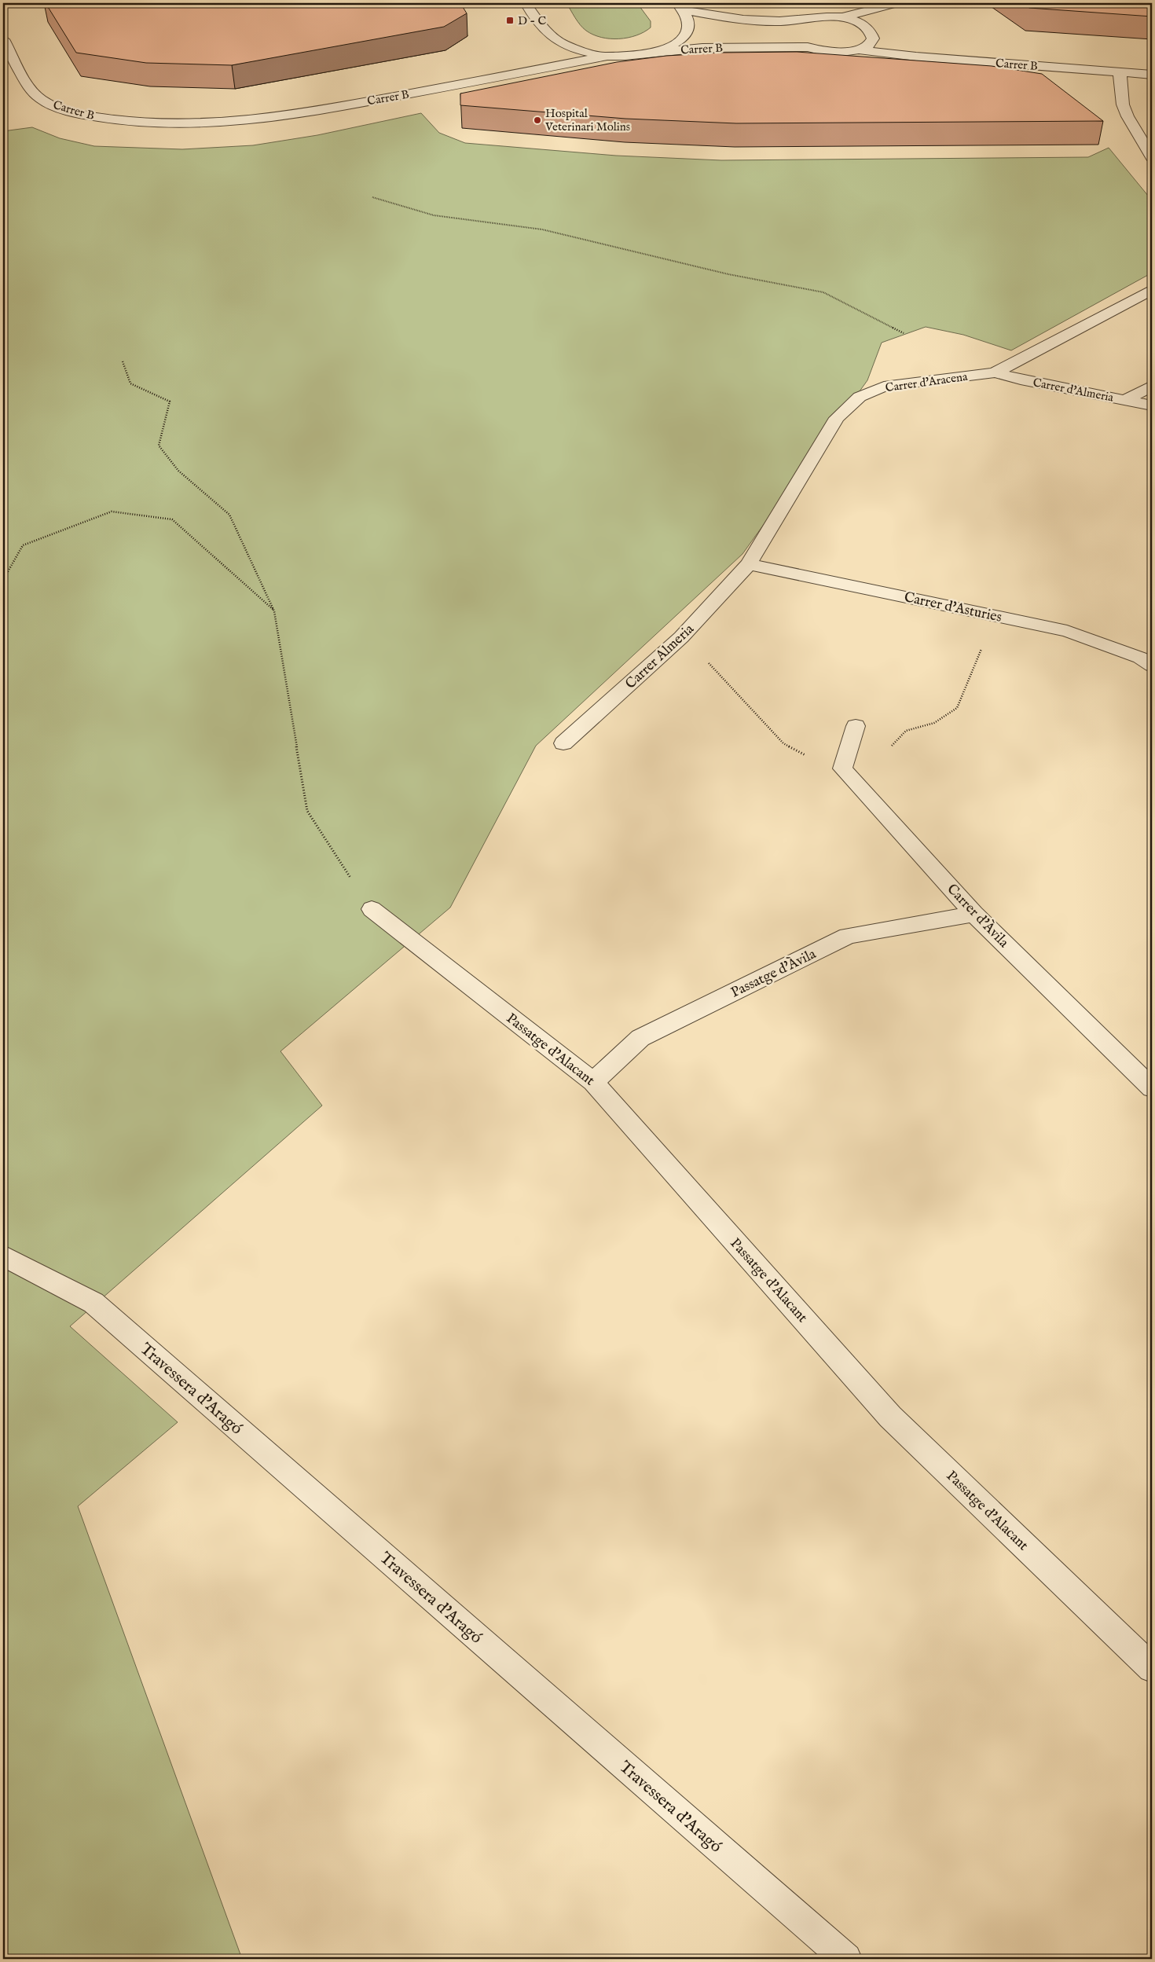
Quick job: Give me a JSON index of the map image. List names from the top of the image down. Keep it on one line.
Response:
{"streets":{"street":["Carrer B","Carrer d'Aracena","Carrer d'Almeria","Carrer d'Asturies","Carrer Almeria","Carrer d'Àvila","Passatge d'Àvila","Passatge d'Alacant","Travessera d'Aragó"]},"crossings":[["Carrer d'Aracena","Carrer d'Almeria"],["Carrer d'Aracena","Carrer d'Asturies"],["Carrer d'Aracena","Carrer Almeria"],["Carrer d'Asturies","Carrer Almeria"],["Carrer d'Àvila","Passatge d'Àvila"],["Passatge d'Àvila","Passatge d'Alacant"]],"places":{"transit":["D - C"],"other":["Hospital Veterinari Molins"]}}
